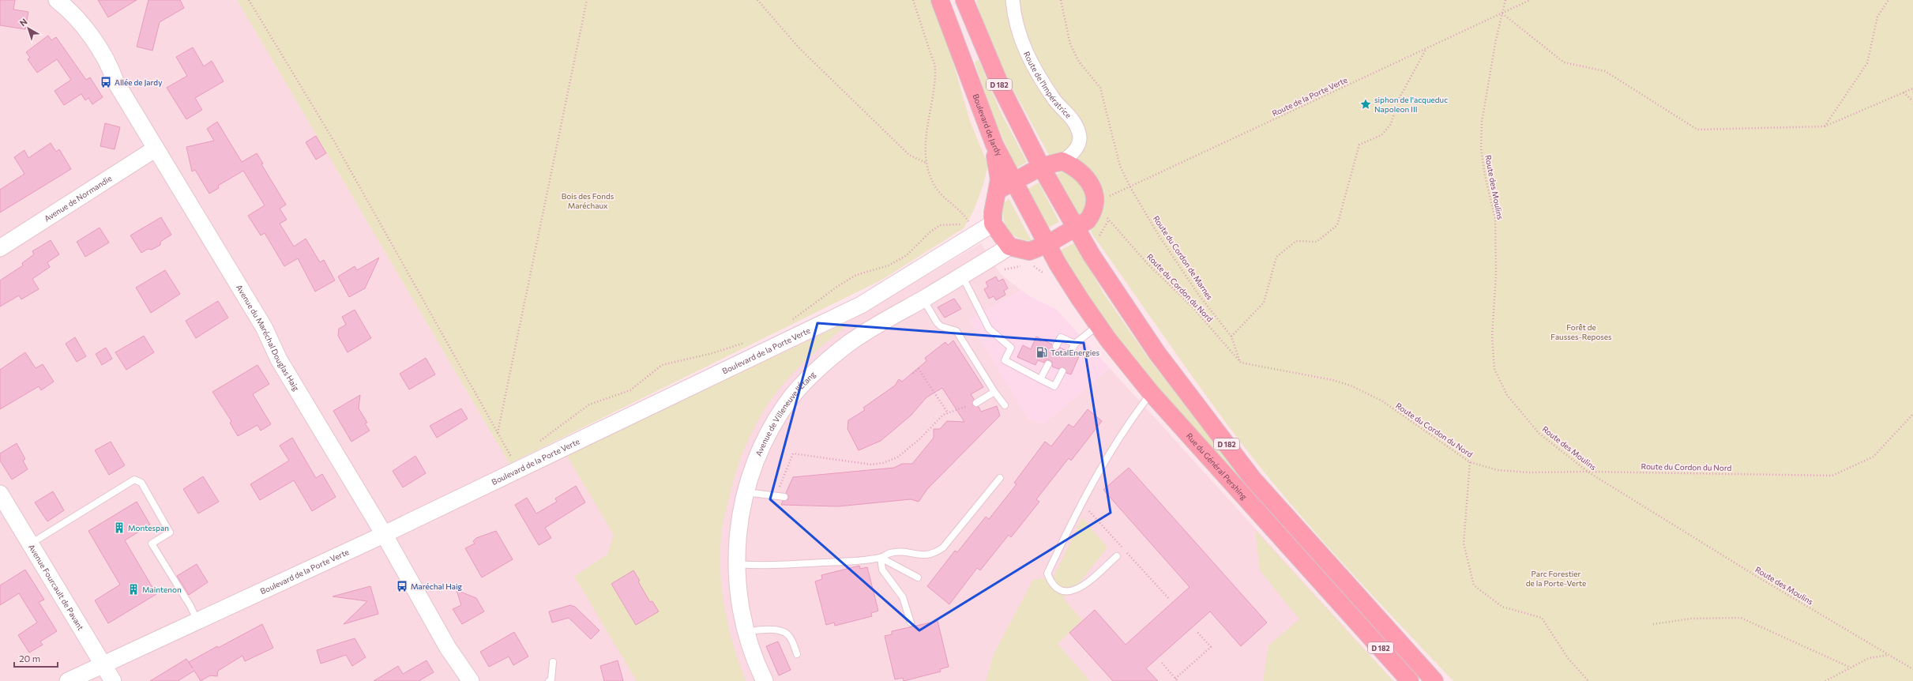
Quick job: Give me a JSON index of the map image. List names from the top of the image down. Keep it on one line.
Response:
{"streets":{"main road":["D 182","Boulevard de Jardy","Rue du Général Pershing"],"street":["Route de l'Impératrice","Avenue de Normandie","Avenue du Maréchal Douglas Haig","Boulevard de la Porte Verte","Avenue de Villeneuve l'Étang","Avenue Fourcault de Pavant"],"path":["Route de la Porte Verte","Route des Moulins","Route du Cordon de Marnes","Route du Cordon du Nord"]},"crossings":[["D 182","Rue du Général Pershing"],["Route de la Porte Verte","Route des Moulins"],["Route de la Porte Verte","Route du Cordon de Marnes"],["Boulevard de Jardy","Rue du Général Pershing"],["Route des Moulins","Route du Cordon du Nord"],["Avenue de Normandie","Avenue du Maréchal Douglas Haig"],["Route du Cordon de Marnes","Route du Cordon du Nord"],["Avenue du Maréchal Douglas Haig","Boulevard de la Porte Verte"],["Boulevard de la Porte Verte","Avenue Fourcault de Pavant"]],"parks":["Bois des Fonds Maréchaux","Forêt de Fausses-Reposes","Parc Forestier de la Porte-Verte"],"places":{"bus stop":["Allée de Jardy","Maréchal Haig"],"place":["siphon de l'acqueduc Napoleon III"],"fuel station":["TotalEnergies"],"building":["Montespan","Maintenon"]},"scale_bar":"20 m","north":"top left"}
